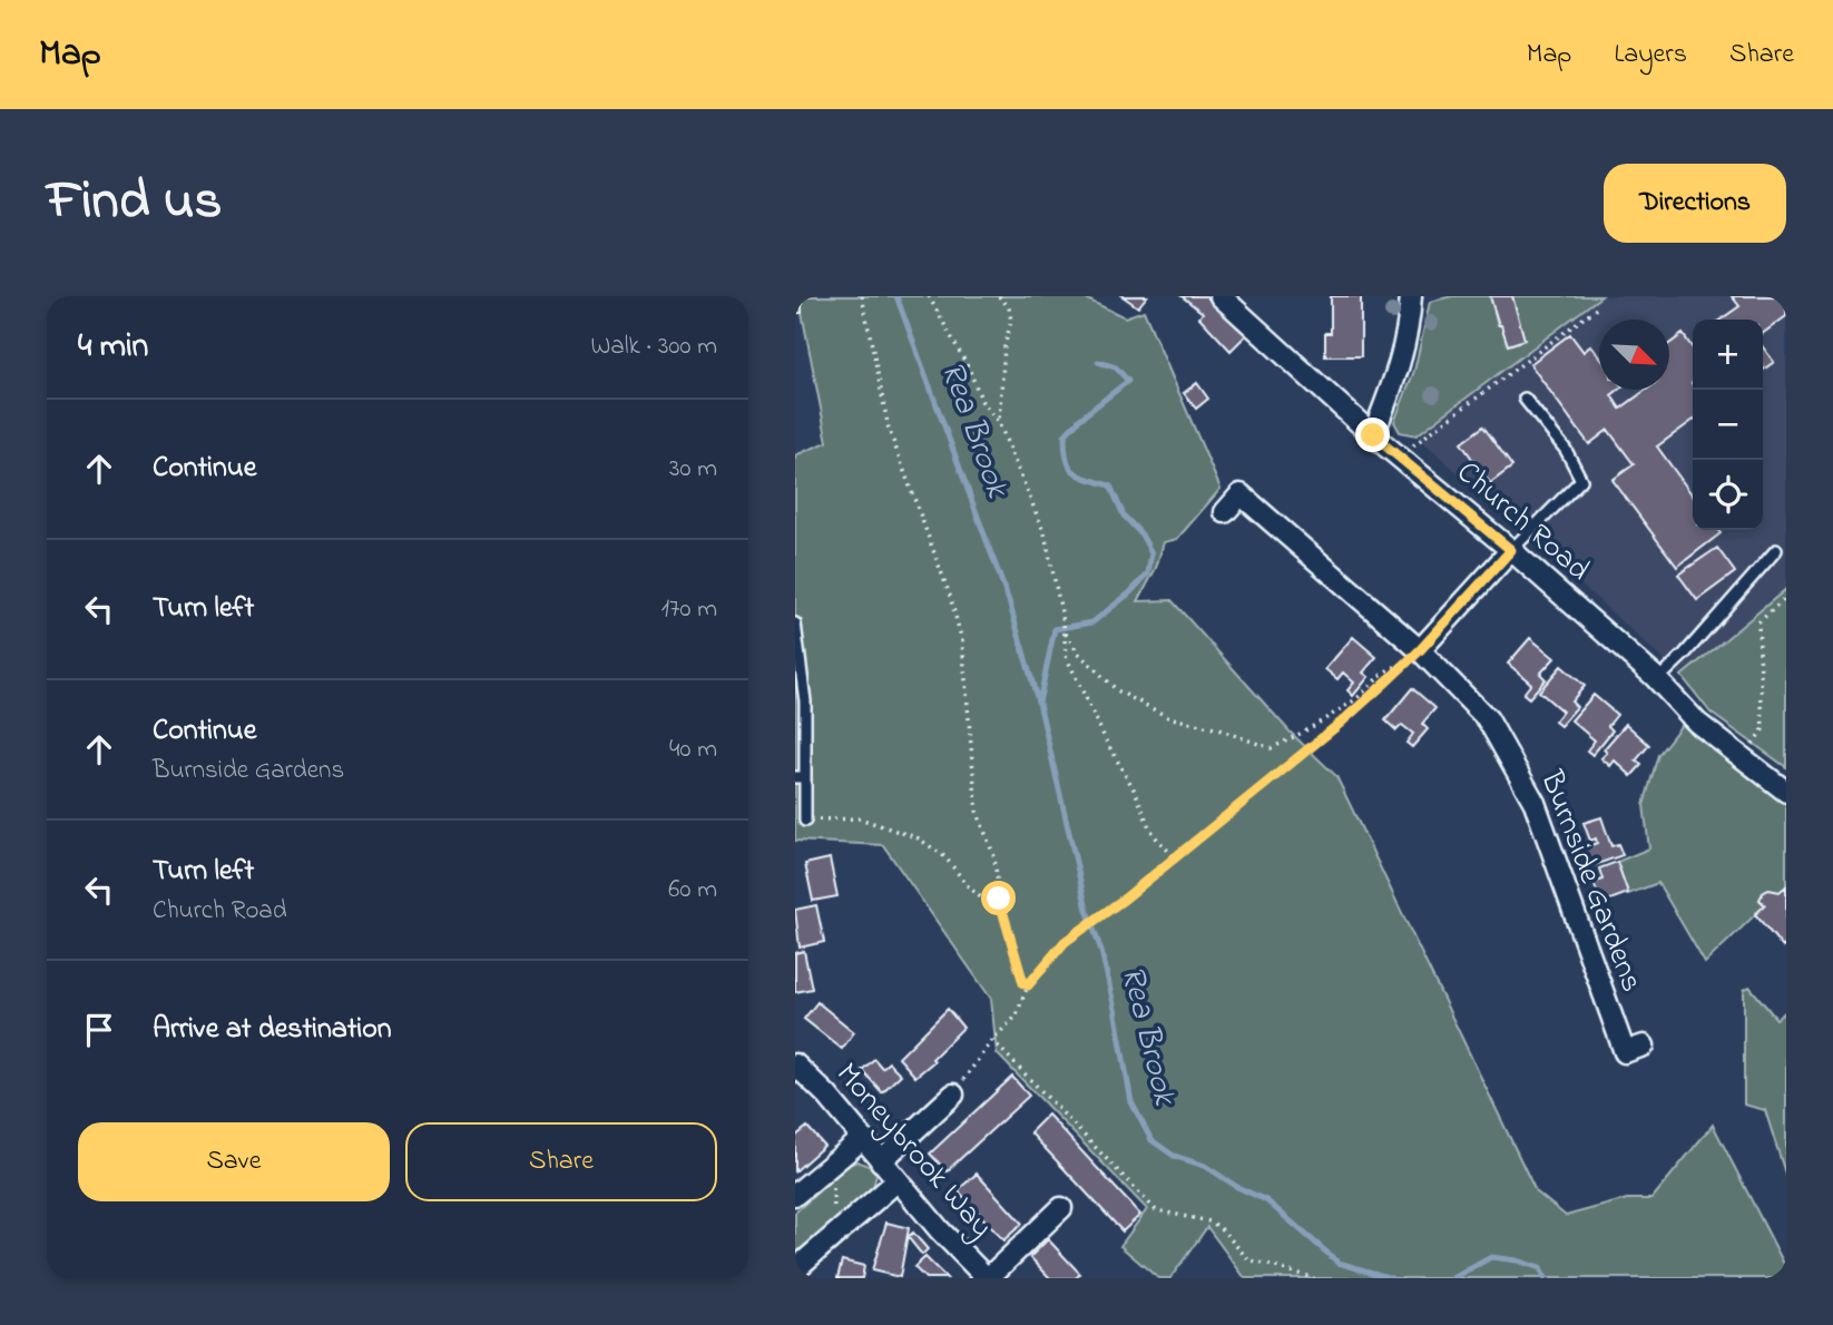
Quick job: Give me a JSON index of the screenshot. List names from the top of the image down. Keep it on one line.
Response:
{"streets":{"street":["Church Road","Burnside Gardens","Moneybrook Way"]},"water":["Rea Brook"],"north":"bottom right","page":{"header":"Map","nav":["Map","Layers","Share"],"title":"Find us","buttons":["Directions",["Save","Share"]],"heading":["4 min","Walk · 300 m"],"map_buttons":["+","−"],"list":[["Continue","30 m"],["Turn left","170 m"],["Continue","Burnside Gardens","40 m"],["Turn left","Church Road","60 m"],"Arrive at destination"]}}
